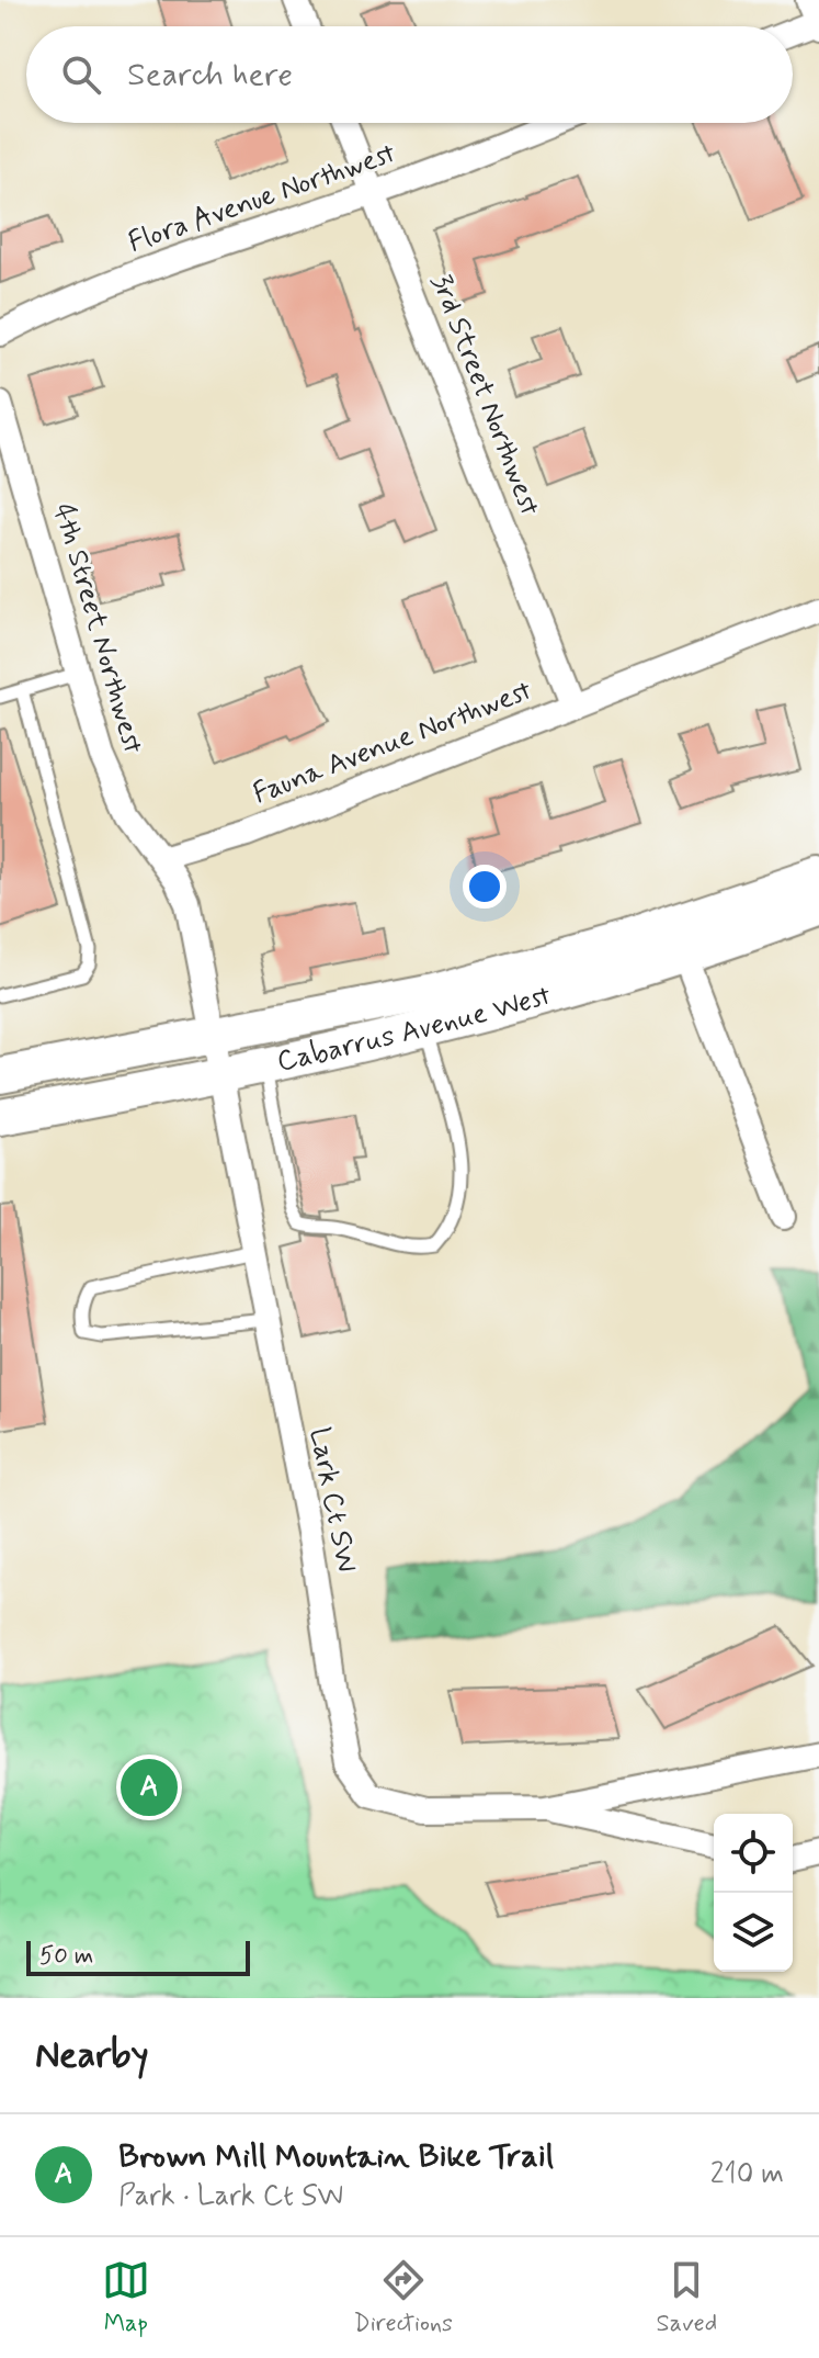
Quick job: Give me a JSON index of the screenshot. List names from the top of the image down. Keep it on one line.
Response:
{"streets":{"main road":["Cabarrus Avenue West"],"street":["Flora Avenue Northwest","3rd Street Northwest","4th Street Northwest","Fauna Avenue Northwest","Lark Ct SW"]},"crossings":[["Flora Avenue Northwest","3rd Street Northwest"],["3rd Street Northwest","Fauna Avenue Northwest"],["4th Street Northwest","Fauna Avenue Northwest"],["Cabarrus Avenue West","Lark Ct SW"]],"scale_bar":"50 m","page":{"search":"Search here","pins":"A","scale":"50 m","heading":"Nearby","list":[{"mark":"A","name":"Brown Mill Mountain Bike Trail","note":"Park · Lark Ct SW","value":"210 m"}],"nav":["Map","Directions","Saved"]}}
